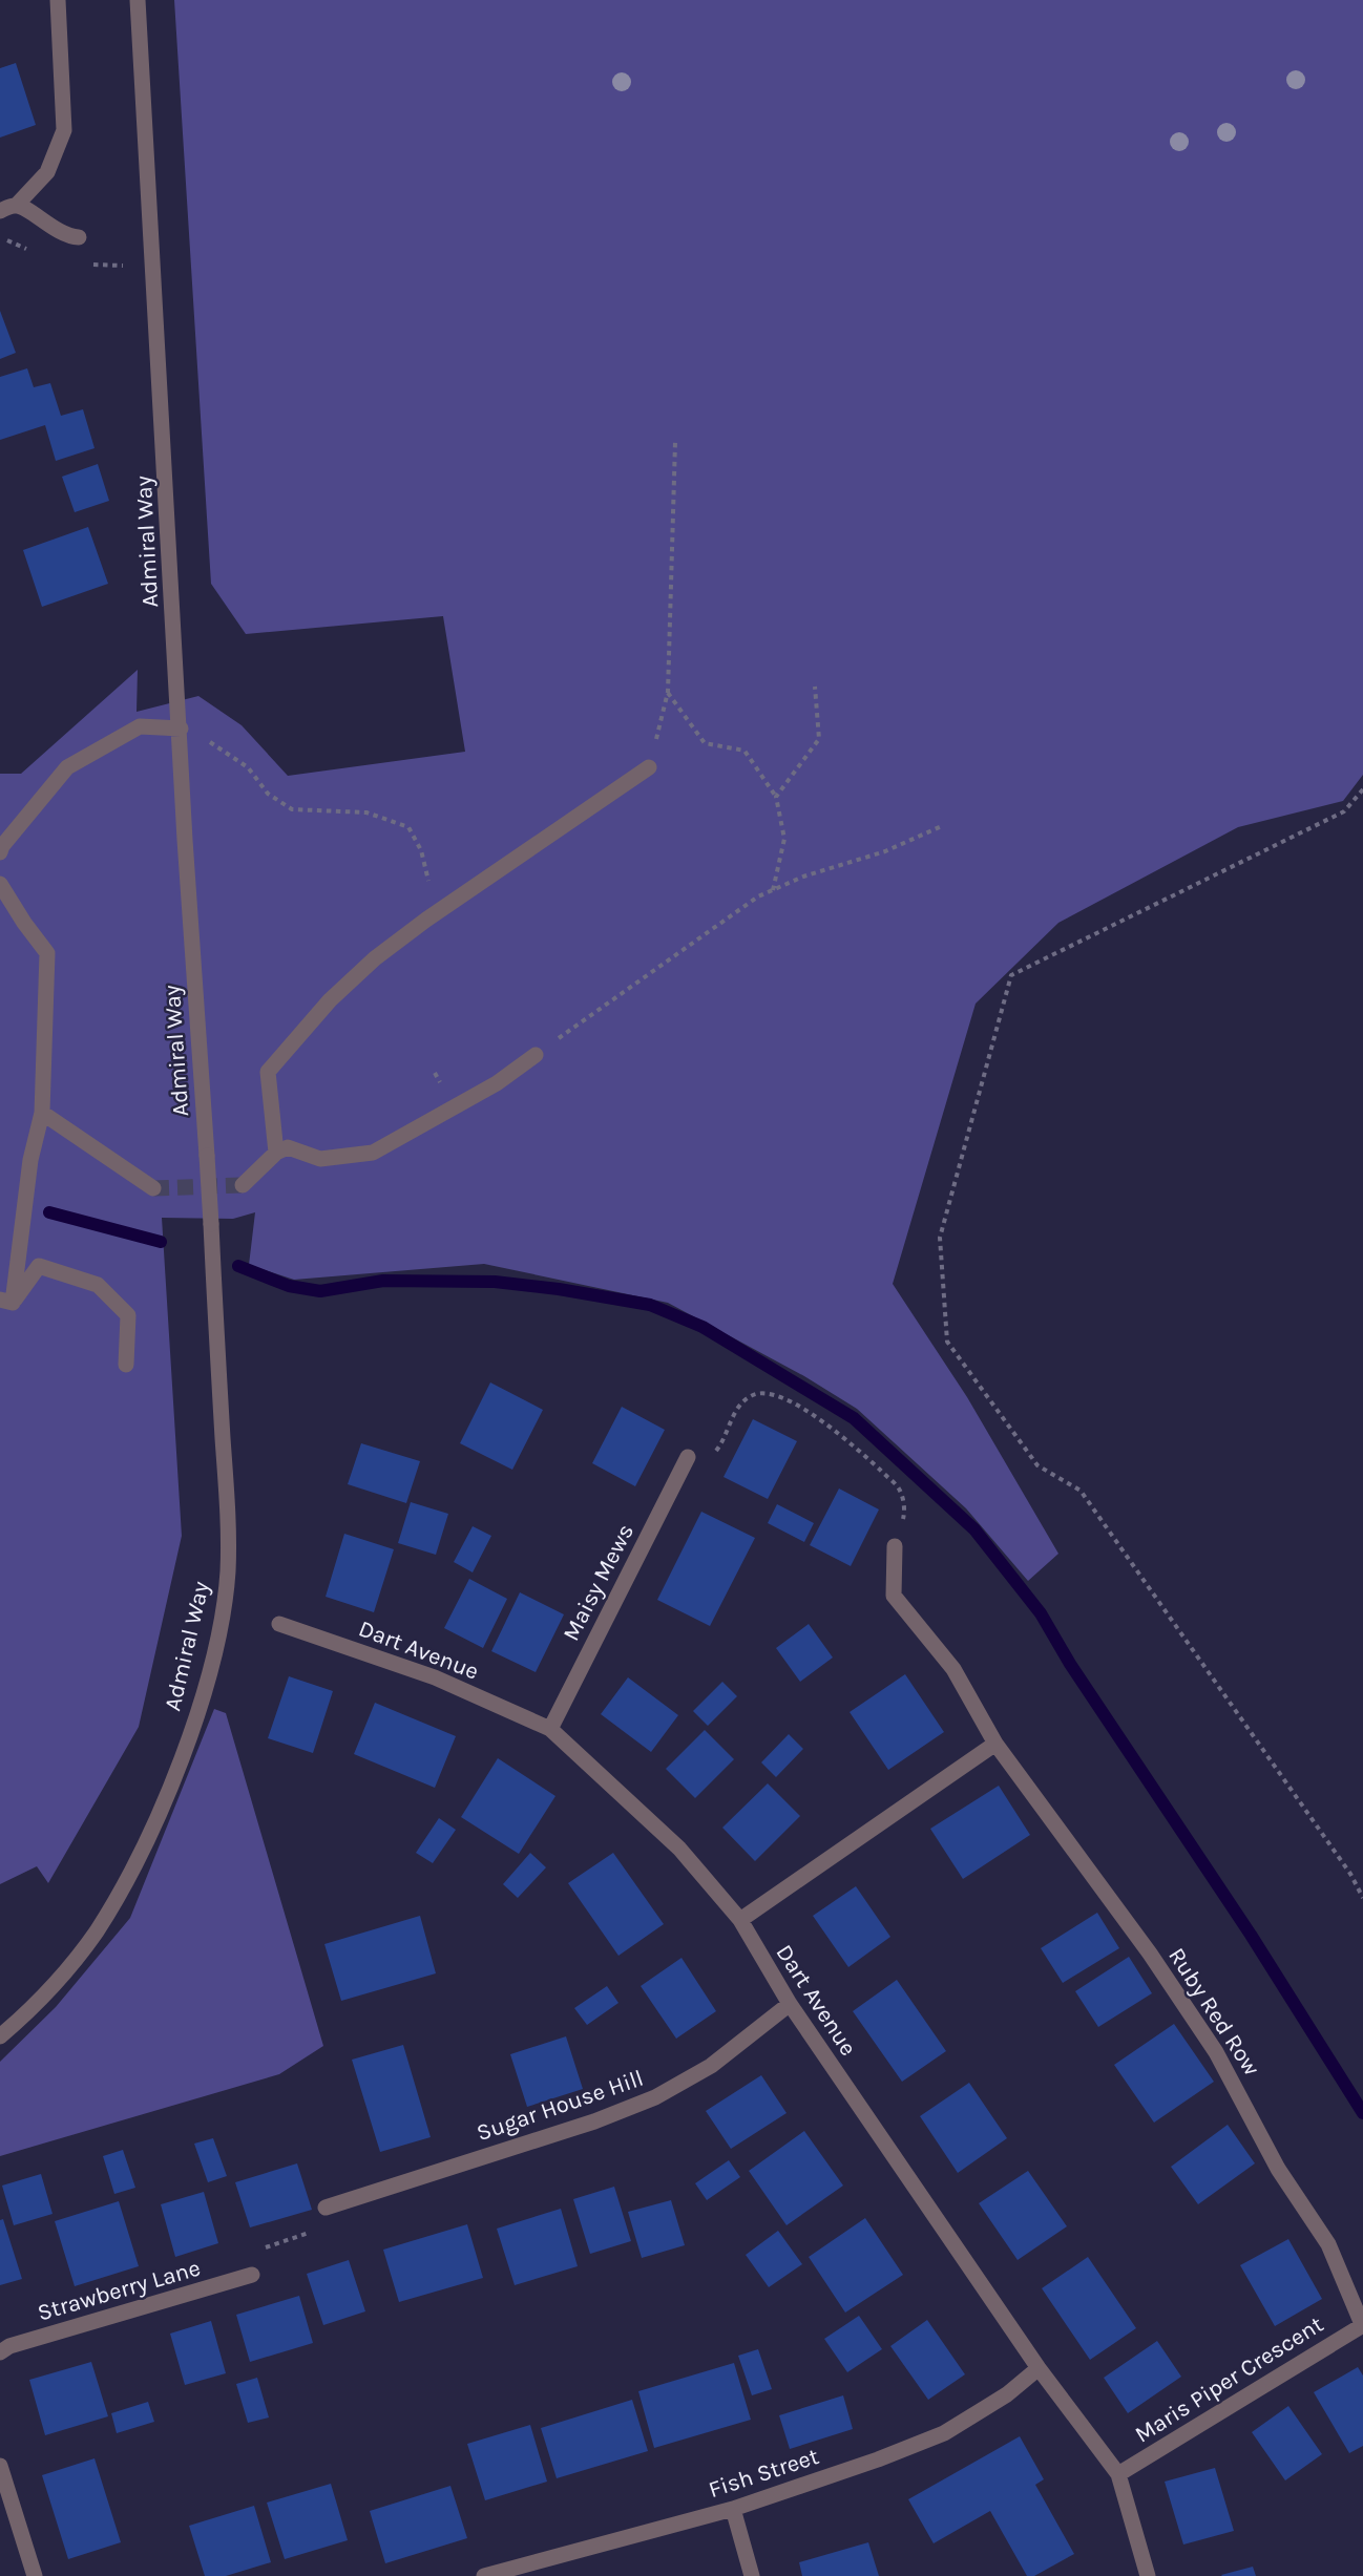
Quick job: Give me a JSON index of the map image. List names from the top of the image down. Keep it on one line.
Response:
{"streets":{"street":["Admiral Way","Maisy Mews","Dart Avenue","Ruby Red Row","Sugar House Hill","Strawberry Lane","Maris Piper Crescent","Fish Street"]},"crossings":[["Maisy Mews","Dart Avenue"],["Dart Avenue","Sugar House Hill"],["Dart Avenue","Maris Piper Crescent"],["Dart Avenue","Fish Street"],["Ruby Red Row","Maris Piper Crescent"]]}
